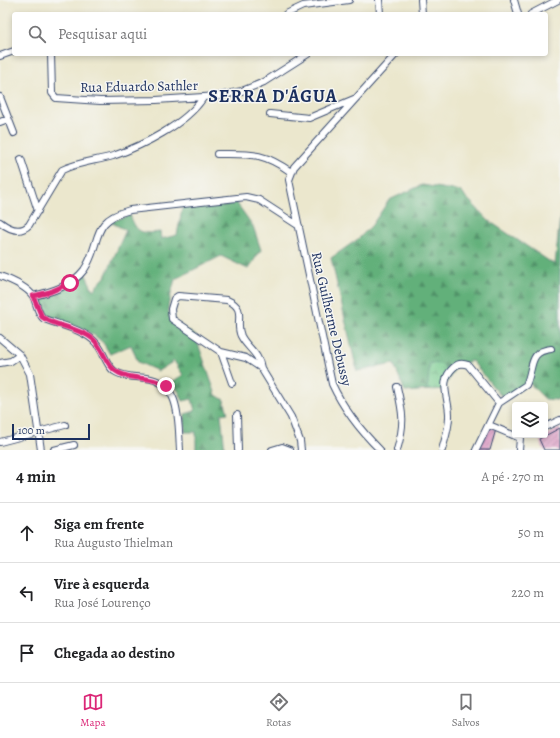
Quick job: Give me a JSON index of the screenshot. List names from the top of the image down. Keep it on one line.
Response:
{"streets":{"street":["Rua Eduardo Sathler","Rua Guilherme Debussy"]},"districts":["SERRA D'ÁGUA"],"scale_bar":"100 m","page":{"search":"Pesquisar aqui","scale":"100 m","heading":["4 min","A pé · 270 m"],"list":[["Siga em frente","Rua Augusto Thielman","50 m"],["Vire à esquerda","Rua José Lourenço","220 m"],"Chegada ao destino"],"nav":["Mapa","Rotas","Salvos"]}}
